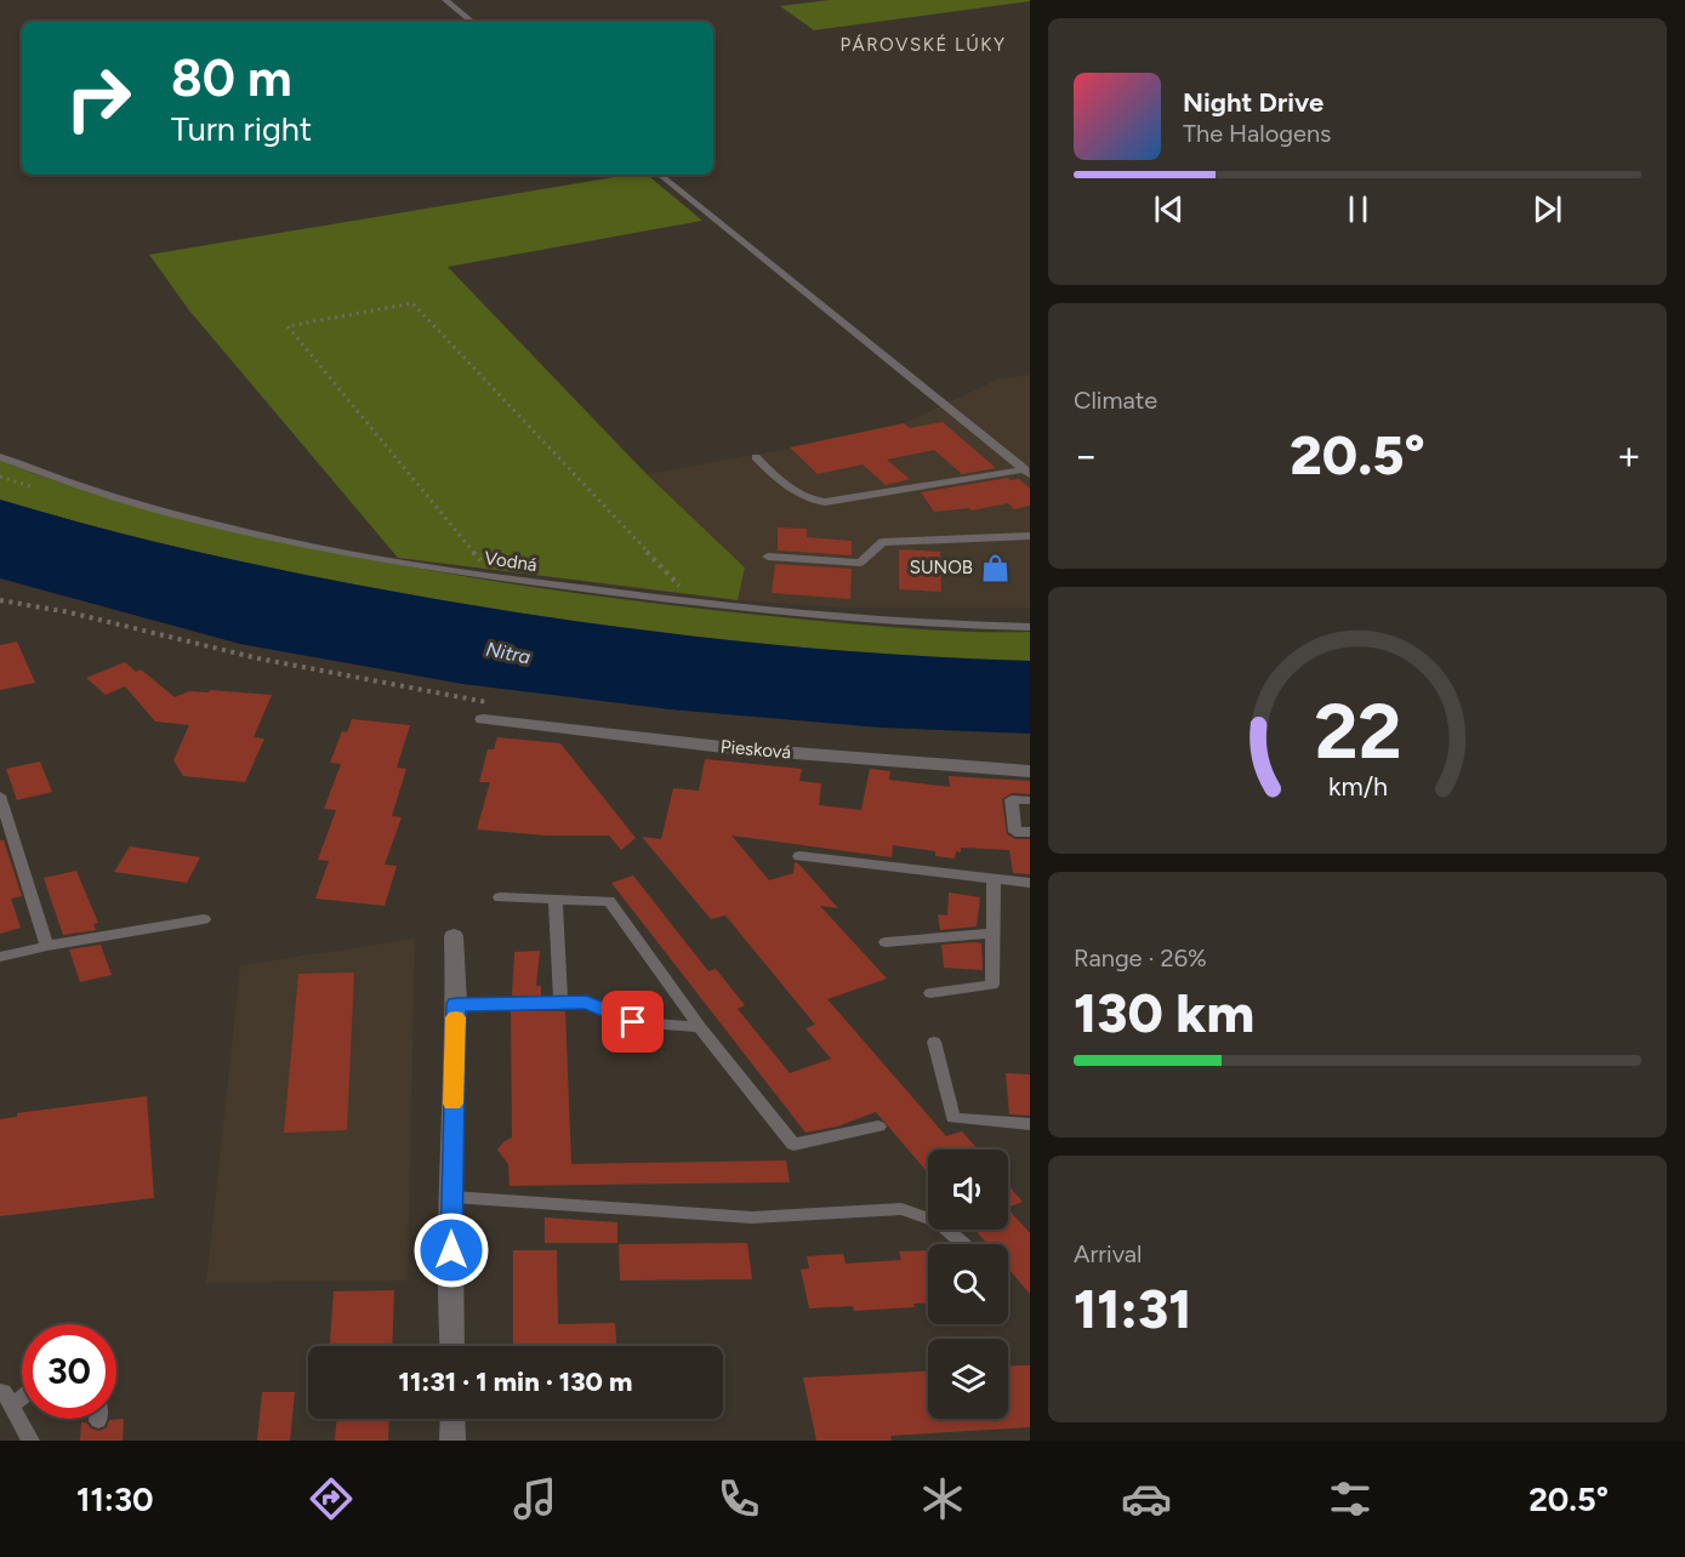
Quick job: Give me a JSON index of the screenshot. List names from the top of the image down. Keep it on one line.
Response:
{"streets":{"street":["Piesková"],"lane":["Vodná"]},"districts":["PÁROVSKÉ LÚKY"],"water":["Nitra"],"places":{"shop":["SUNOB"]},"page":{"turn":["80 m","Turn right"],"song":["Night Drive","The Halogens"],"tile":["Climate",["Range · 26%","130 km"],["Arrival","11:31"]],"heat":["−","20.5°","+"],"limit":"30","trip":"11:31 · 1 min · 130 m","tabs":["11:30","20.5°"],"gauge":["22","km/h"]}}
